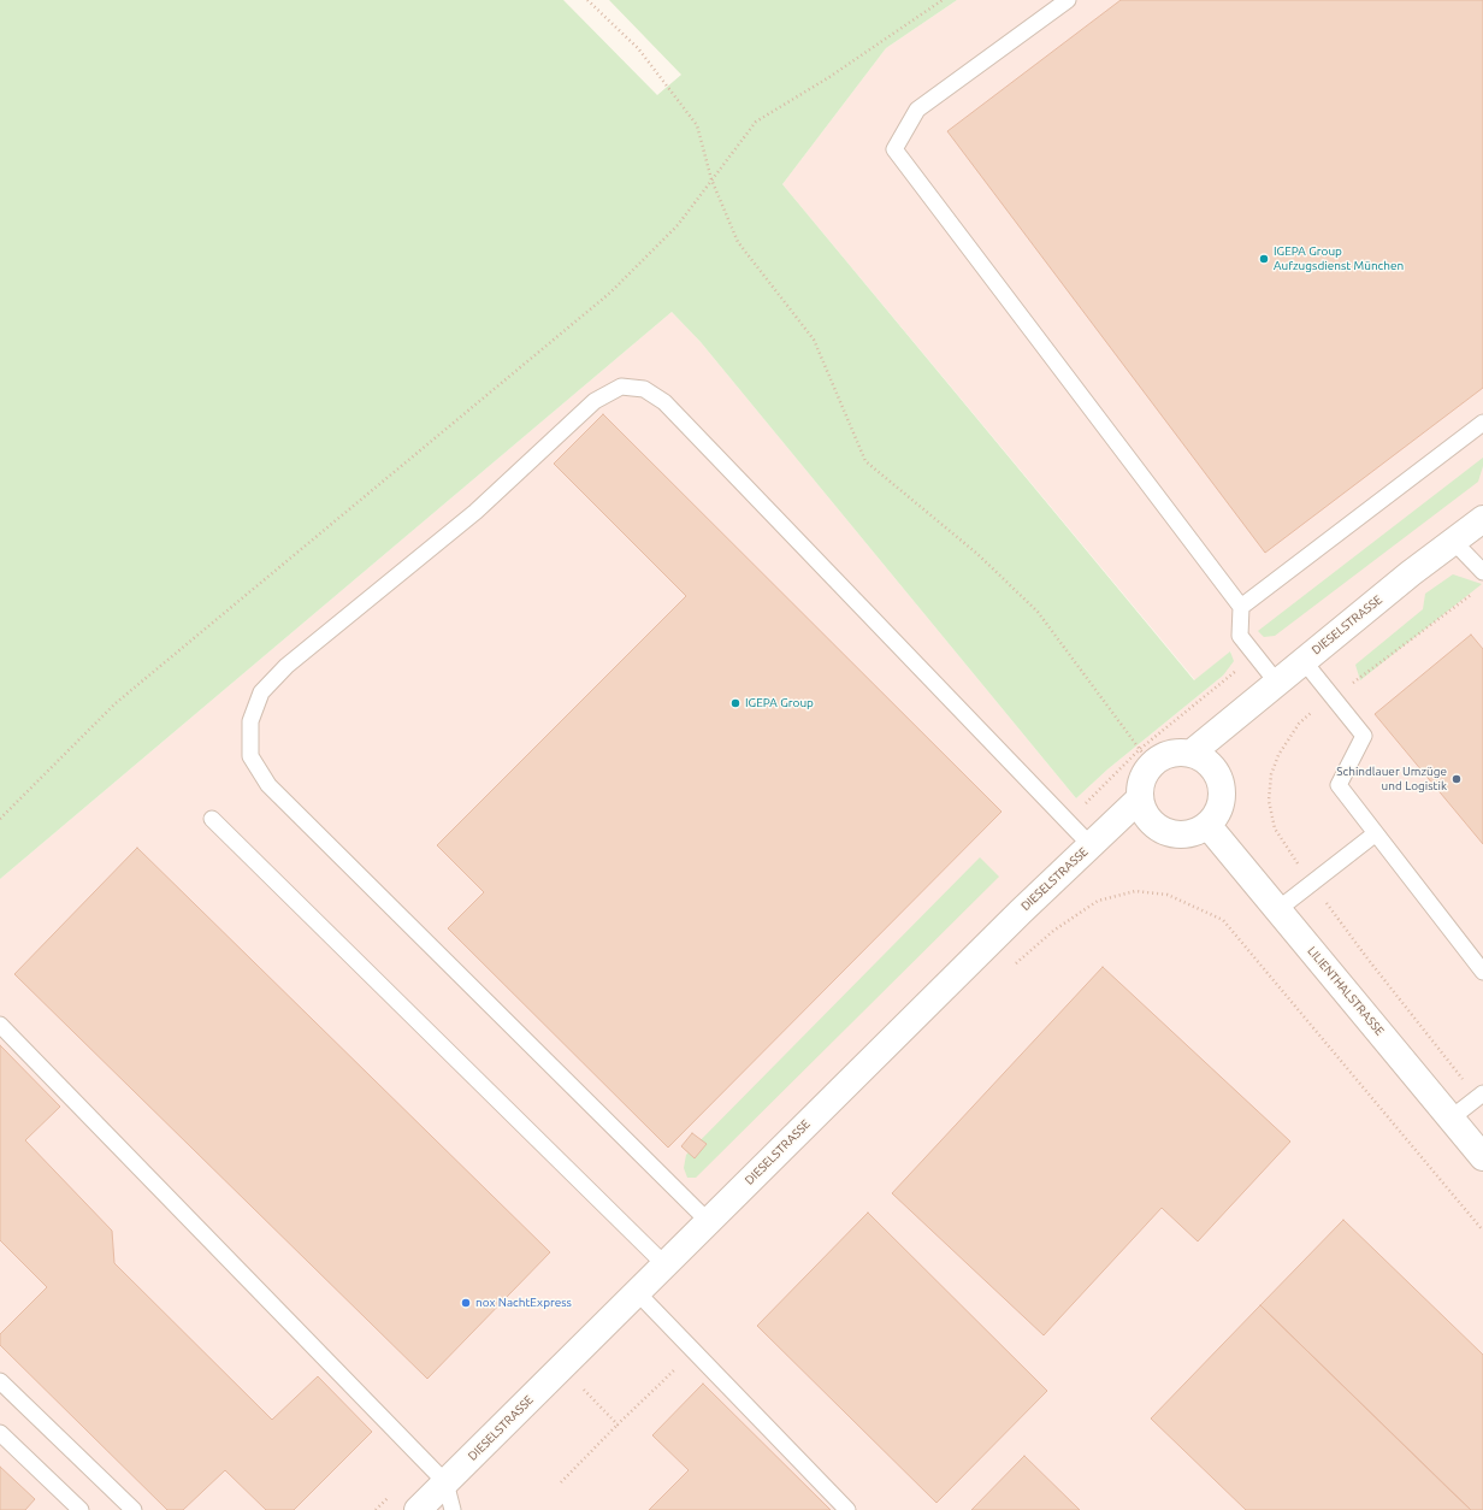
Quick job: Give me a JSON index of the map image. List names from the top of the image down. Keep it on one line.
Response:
{"streets":{"street":["DIESELSTRASSE","LILIENTHALSTRASSE"]},"crossings":[["DIESELSTRASSE","LILIENTHALSTRASSE"]],"places":["IGEPA Group Aufzugsdienst München","IGEPA Group","Schindlauer Umzüge und Logistik","nox NachtExpress"]}
